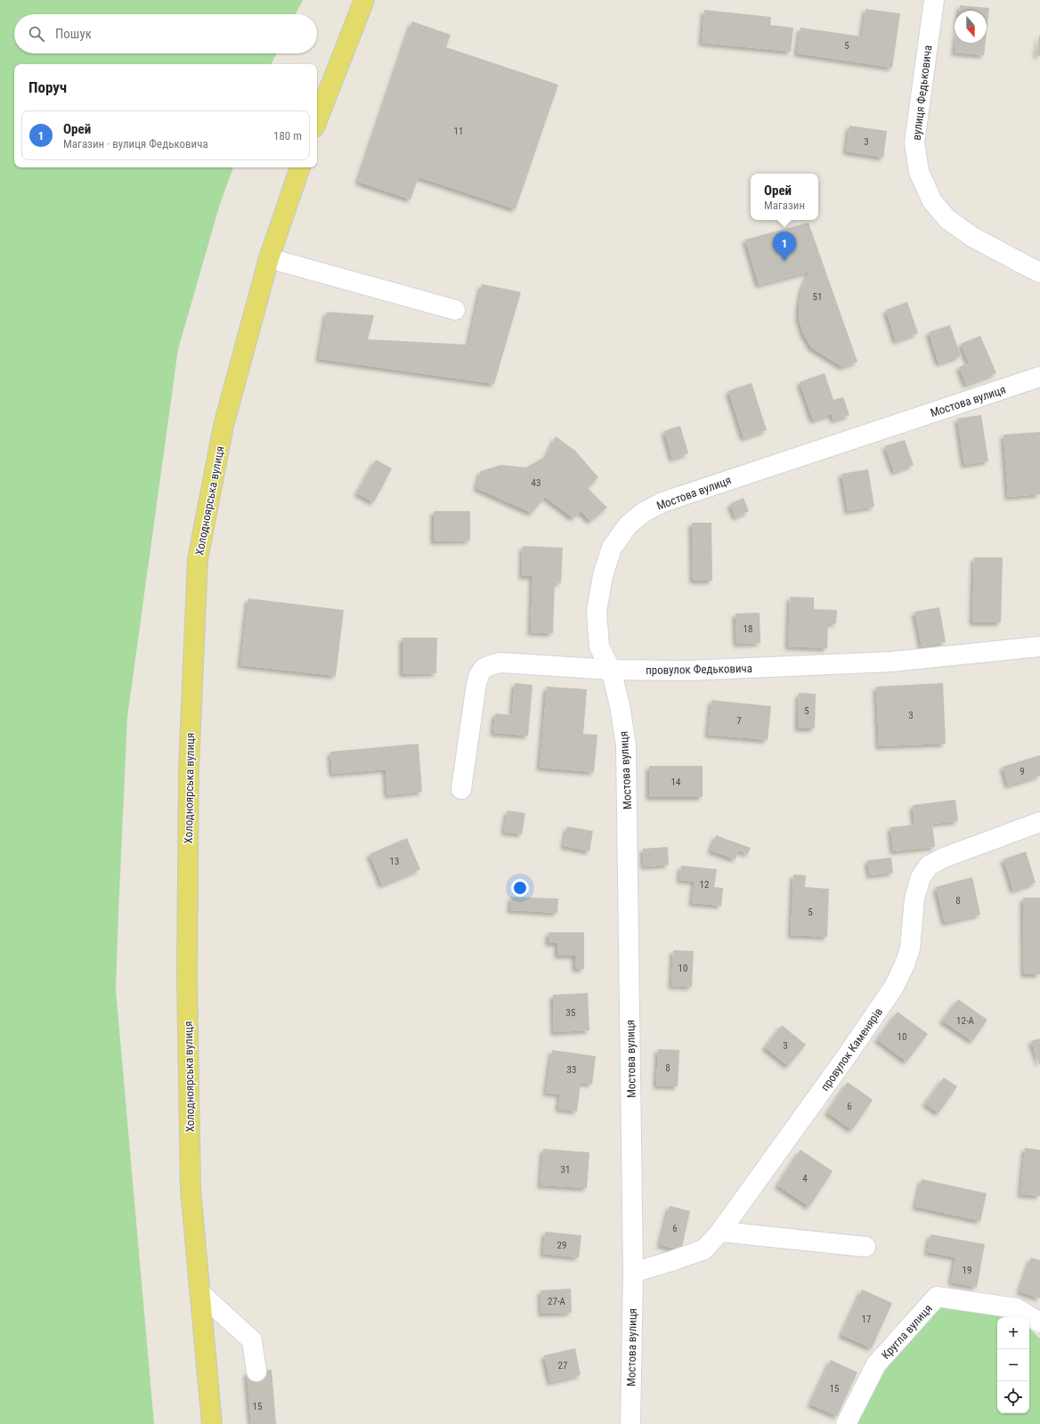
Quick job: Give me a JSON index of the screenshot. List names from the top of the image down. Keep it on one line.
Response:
{"streets":{"main road":["Холодноярська вулиця"],"street":["вулиця Федьковича","Мостова вулиця","провулок Федьковича","провулок Каменярів","Кругла вулиця"]},"crossings":[["Мостова вулиця","провулок Федьковича"],["Мостова вулиця","провулок Каменярів"]],"house_numbers":["5","11","3","51","43","18","5","3","7","9","14","13","12","8","5","10","35","12-А","10","3","8","33","6","31","4","6","29","19","27-А","17","27","15","15"],"north":"bottom","page":{"search":"Пошук","heading":"Поруч","list":[{"mark":"1","name":"Орей","note":"Магазин · вулиця Федьковича","value":"180 m"}],"popup":["Орей","Магазин"],"pins":"1","map_buttons":["+","−"]}}
